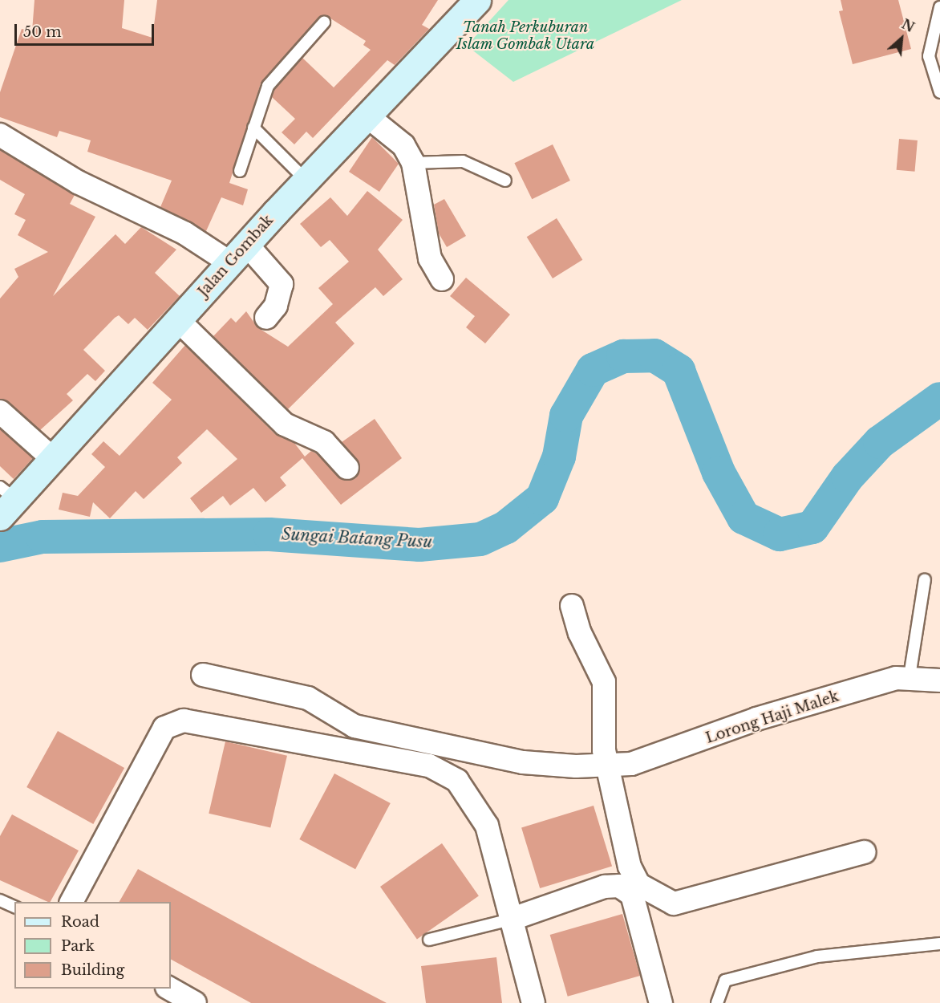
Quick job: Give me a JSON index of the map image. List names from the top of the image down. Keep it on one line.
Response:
{"streets":{"main road":["Jalan Gombak"],"street":["Lorong Haji Malek"]},"water":["Sungai Batang Pusu"],"parks":["Tanah Perkuburan Islam Gombak Utara"],"legend":["Road","Park","Building"],"scale_bar":"50 m","north":"top right"}
